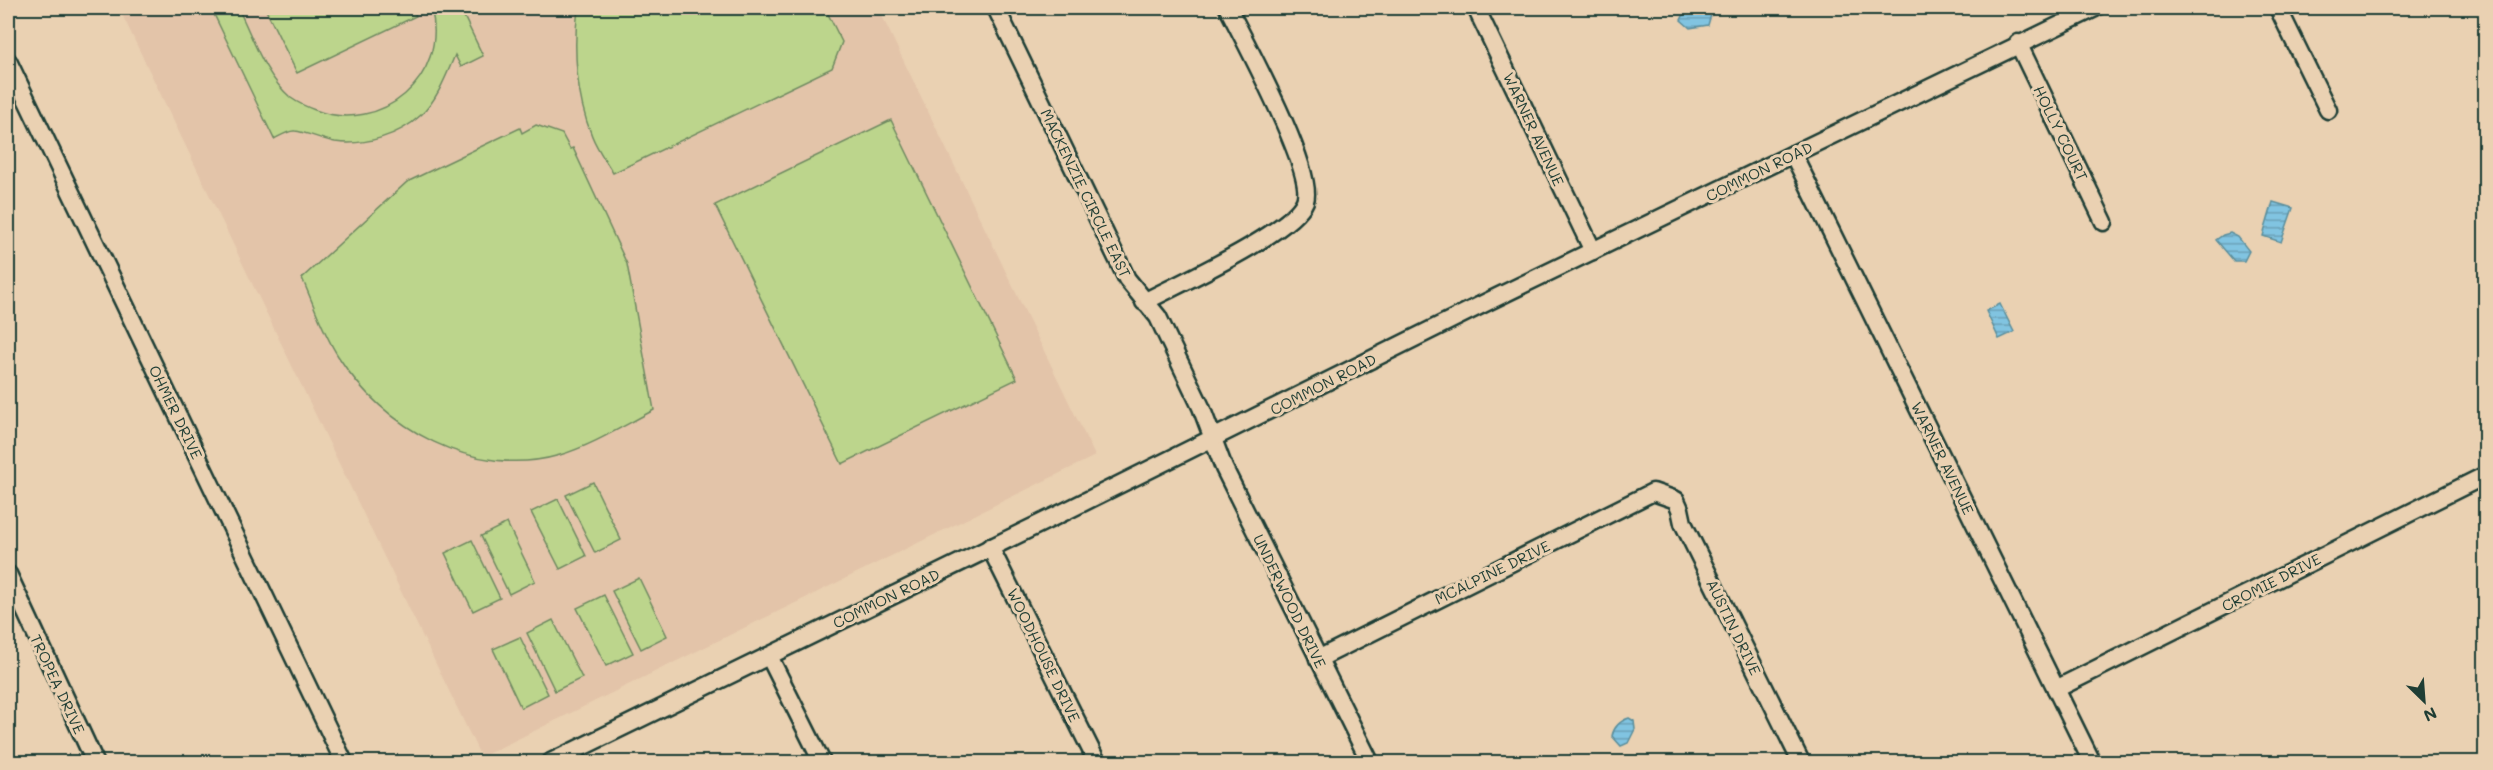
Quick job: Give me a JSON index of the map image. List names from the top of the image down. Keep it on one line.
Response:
{"streets":{"street":["WARNER AVENUE","HOLLY COURT","COMMON ROAD","MACKENZIE CIRCLE EAST","OHMER DRIVE","MCALPINE DRIVE","CROMIE DRIVE","UNDERWOOD DRIVE","AUSTIN DRIVE","WOODHOUSE DRIVE","TROPEA DRIVE"]},"crossings":[["WARNER AVENUE","COMMON ROAD"],["WARNER AVENUE","CROMIE DRIVE"],["HOLLY COURT","COMMON ROAD"],["COMMON ROAD","MACKENZIE CIRCLE EAST"],["COMMON ROAD","UNDERWOOD DRIVE"],["COMMON ROAD","WOODHOUSE DRIVE"],["MACKENZIE CIRCLE EAST","UNDERWOOD DRIVE"],["MCALPINE DRIVE","UNDERWOOD DRIVE"],["MCALPINE DRIVE","AUSTIN DRIVE"]],"north":"bottom right"}
